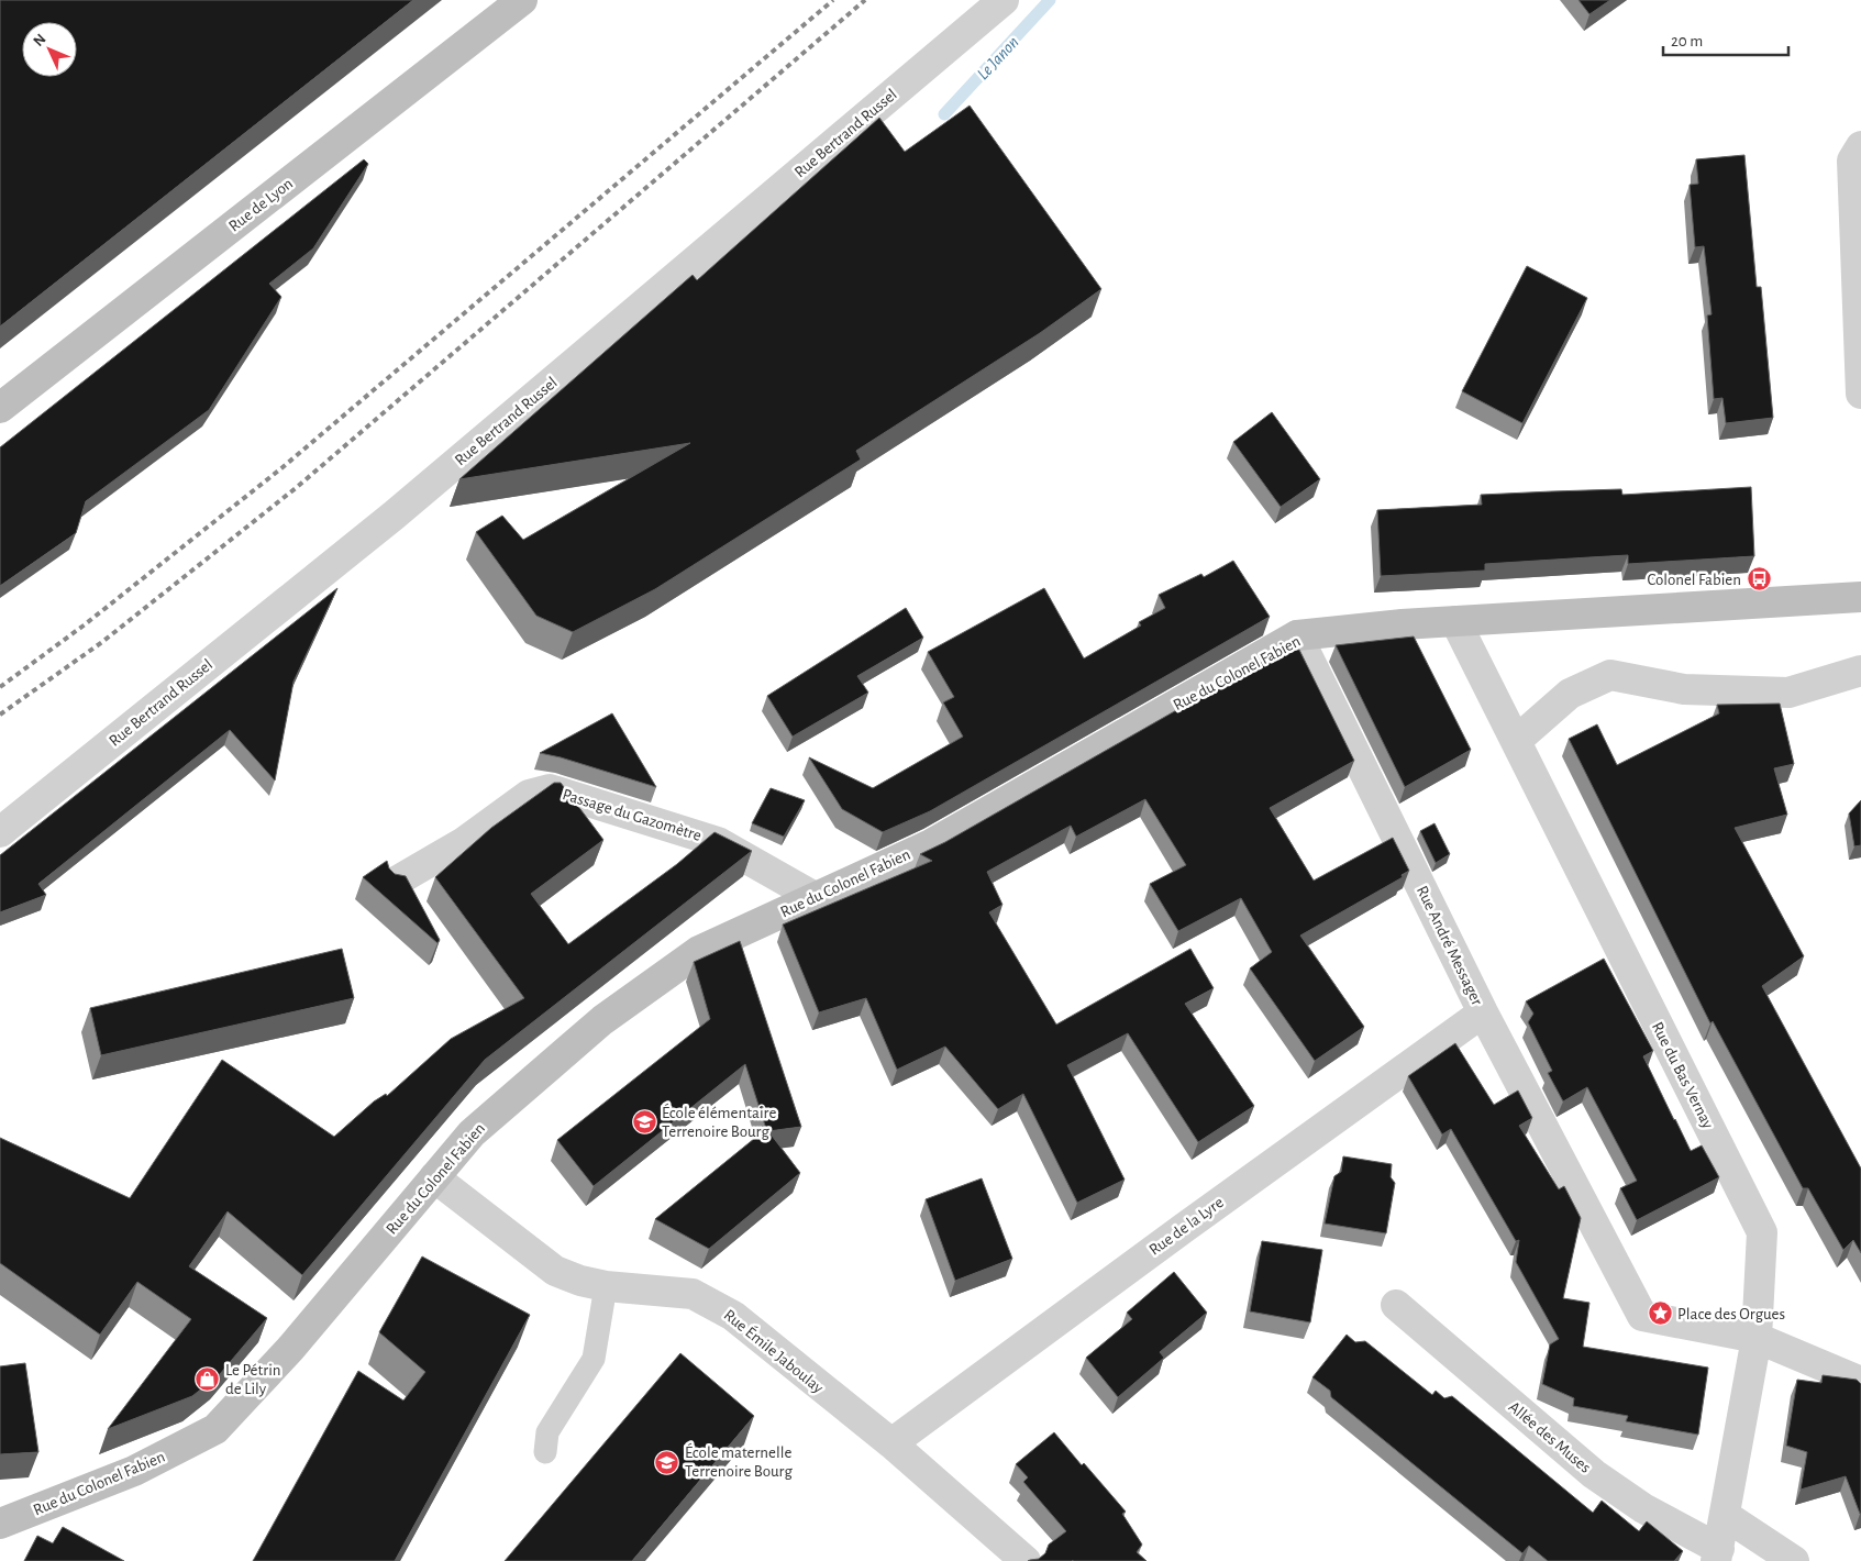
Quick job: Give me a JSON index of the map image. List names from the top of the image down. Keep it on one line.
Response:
{"streets":{"main road":["Rue de Lyon","Rue du Colonel Fabien"],"street":["Rue Bertrand Russel","Passage du Gazomètre","Rue André Messager","Rue du Bas Vernay","Rue de la Lyre","Rue Émile Jaboulay","Allée des Muses"]},"crossings":[["Rue du Colonel Fabien","Passage du Gazomètre"],["Rue du Colonel Fabien","Rue André Messager"],["Rue du Colonel Fabien","Rue du Bas Vernay"],["Rue du Colonel Fabien","Rue Émile Jaboulay"],["Rue André Messager","Rue du Bas Vernay"],["Rue André Messager","Rue de la Lyre"],["Rue du Bas Vernay","Allée des Muses"],["Rue de la Lyre","Rue Émile Jaboulay"]],"water":["Le Janon"],"places":{"bus stop":["Colonel Fabien"],"school or university":["École élémentaire Terrenoire Bourg","École maternelle Terrenoire Bourg"],"place":["Place des Orgues"],"shop":["Le Pétrin de Lily"]},"scale_bar":"20 m","north":"top left"}
